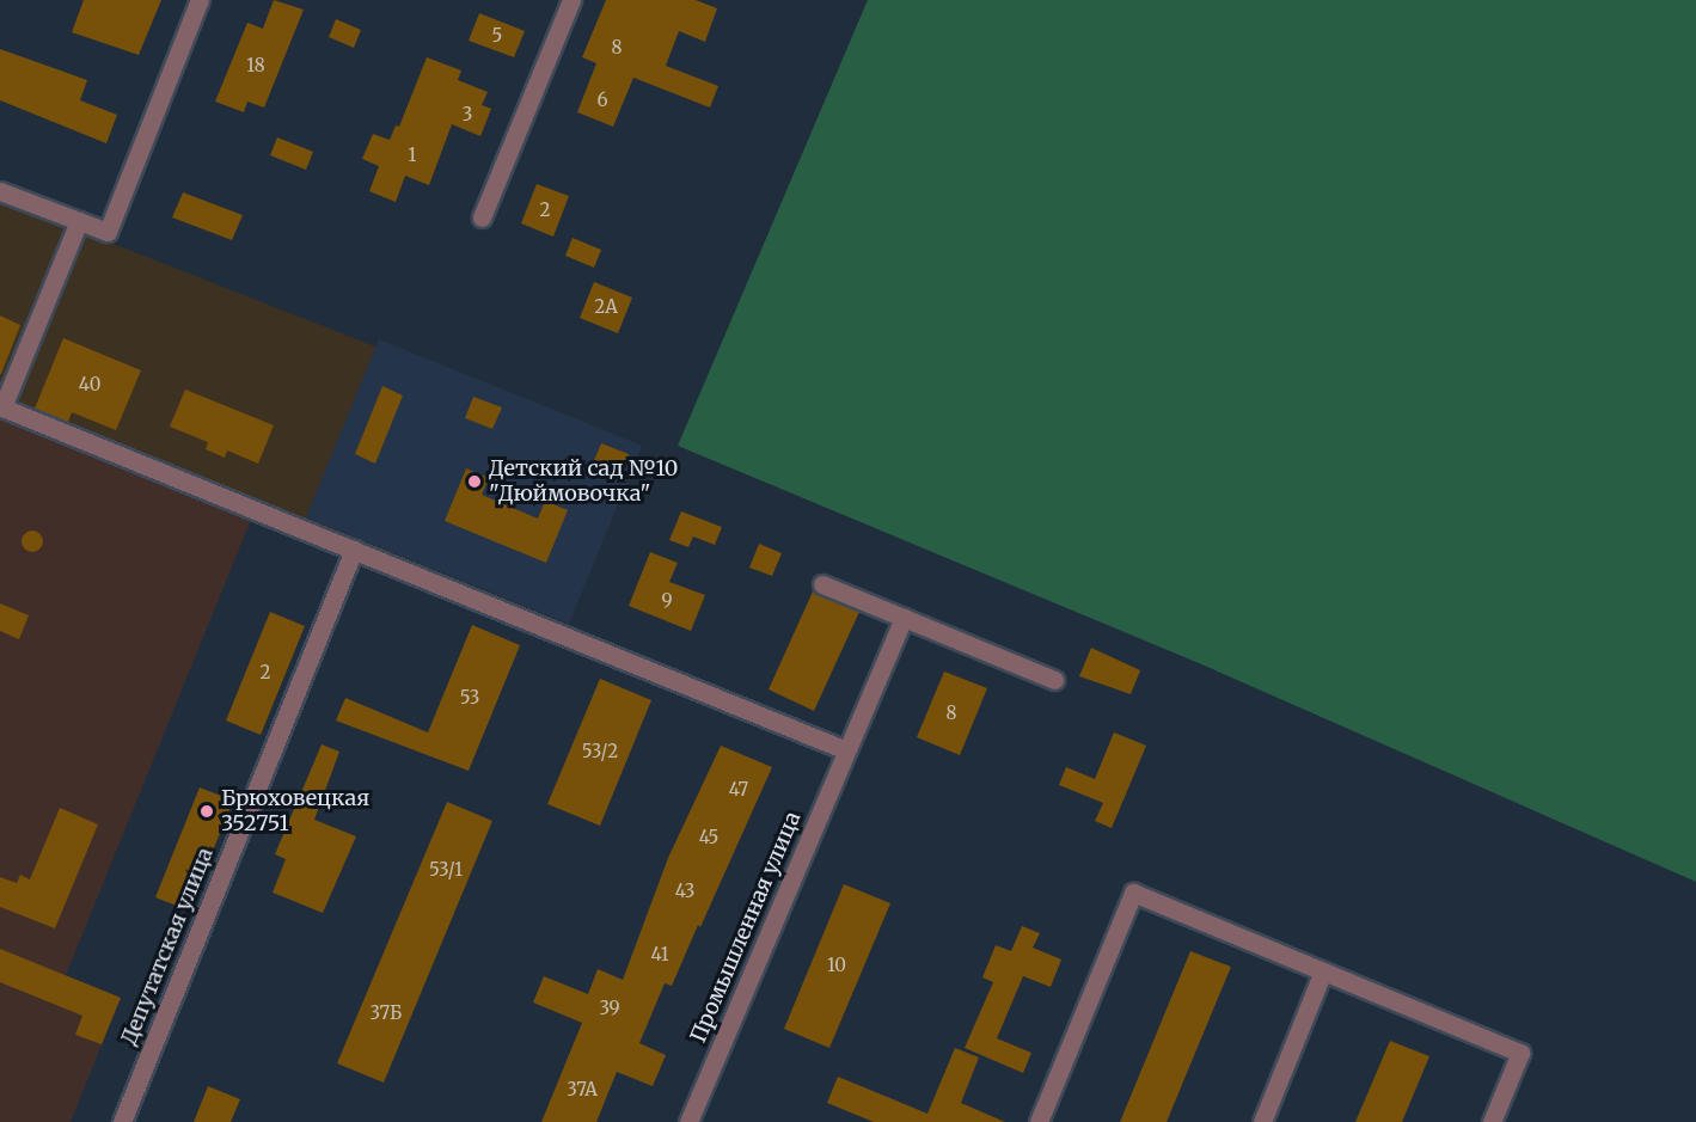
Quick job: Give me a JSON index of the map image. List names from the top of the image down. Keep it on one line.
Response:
{"streets":{"street":["Промышленная улица","Депутатская улица"]},"places":["Детский сад №10 \"Дюймовочка\"","Брюховецкая 352751"],"house_numbers":["5","8","18","6","3","1","2","2А","40","9","2","53","8","53/2","47","45","53/1","43","41","10","39","37Б","37А"]}
